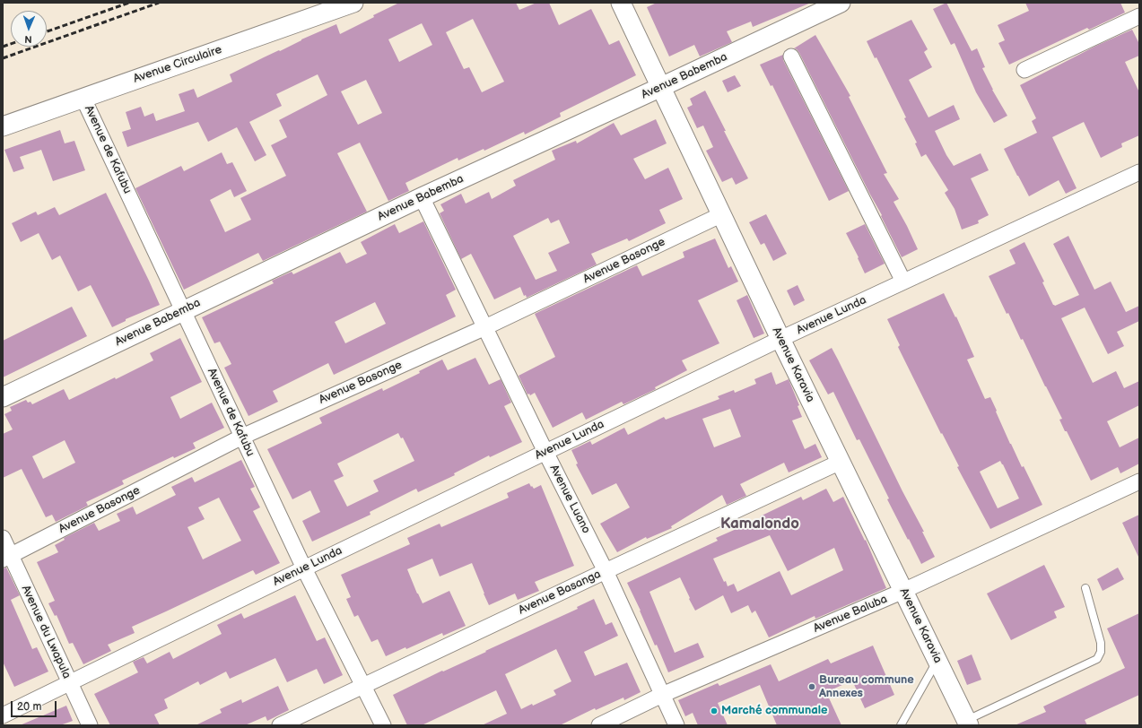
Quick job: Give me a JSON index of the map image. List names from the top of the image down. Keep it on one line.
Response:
{"streets":{"street":["Avenue Circulaire","Avenue Babemba","Avenue de Kafubu","Avenue Basonge","Avenue Lunda","Avenue Karavia","Avenue Luano","Avenue Basanga","Avenue Baluba","Avenue du Lwapula"]},"crossings":[["Avenue Circulaire","Avenue de Kafubu"],["Avenue Babemba","Avenue de Kafubu"],["Avenue Babemba","Avenue Karavia"],["Avenue Babemba","Avenue Luano"],["Avenue de Kafubu","Avenue Basonge"],["Avenue de Kafubu","Avenue Lunda"],["Avenue de Kafubu","Avenue Basanga"],["Avenue Basonge","Avenue Karavia"],["Avenue Basonge","Avenue Luano"],["Avenue Basonge","Avenue du Lwapula"],["Avenue Lunda","Avenue Karavia"],["Avenue Lunda","Avenue Luano"],["Avenue Lunda","Avenue du Lwapula"],["Avenue Karavia","Avenue Basanga"],["Avenue Karavia","Avenue Baluba"],["Avenue Luano","Avenue Basanga"],["Avenue Luano","Avenue Baluba"]],"districts":["Kamalondo"],"places":["Bureau commune Annexes","Marché communale"],"scale_bar":"20 m","north":"bottom"}
